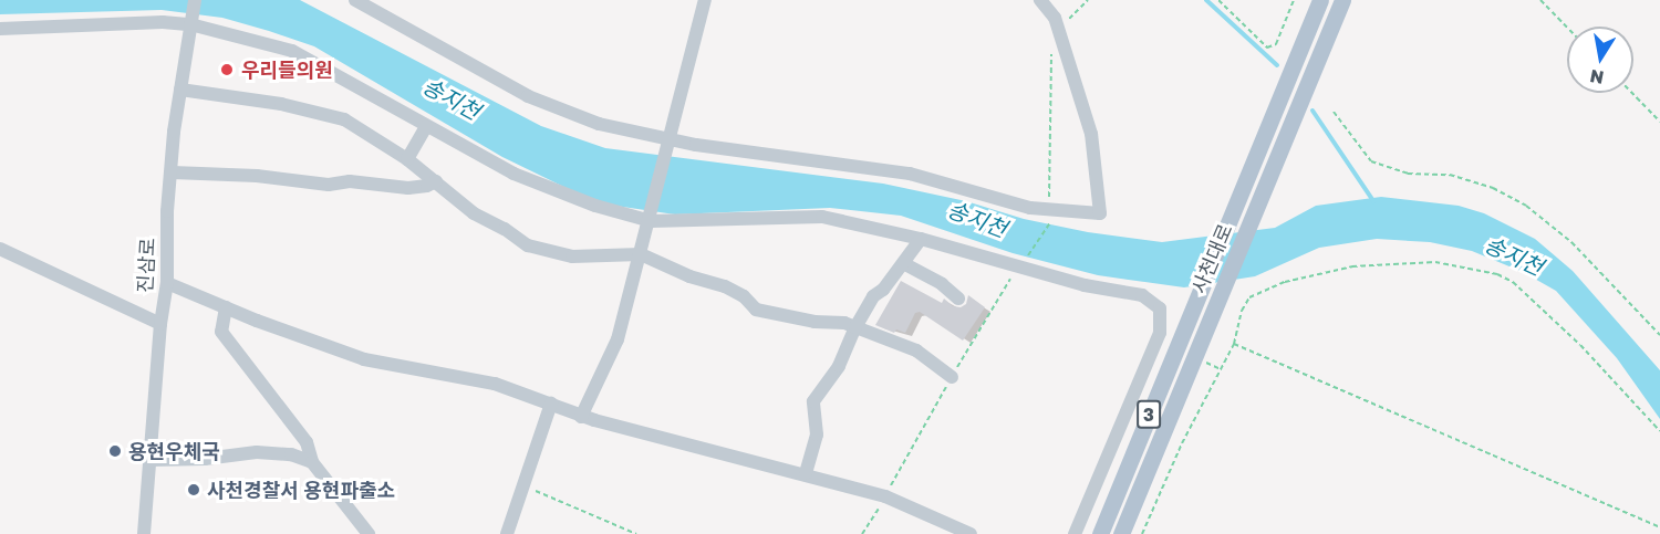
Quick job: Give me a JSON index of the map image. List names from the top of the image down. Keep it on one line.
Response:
{"streets":{"main road":["사천대로","3"],"street":["진삼로"]},"water":["송지천"],"places":["우리들의원","용현우체국","사천경찰서 용현파출소"],"north":"bottom"}
